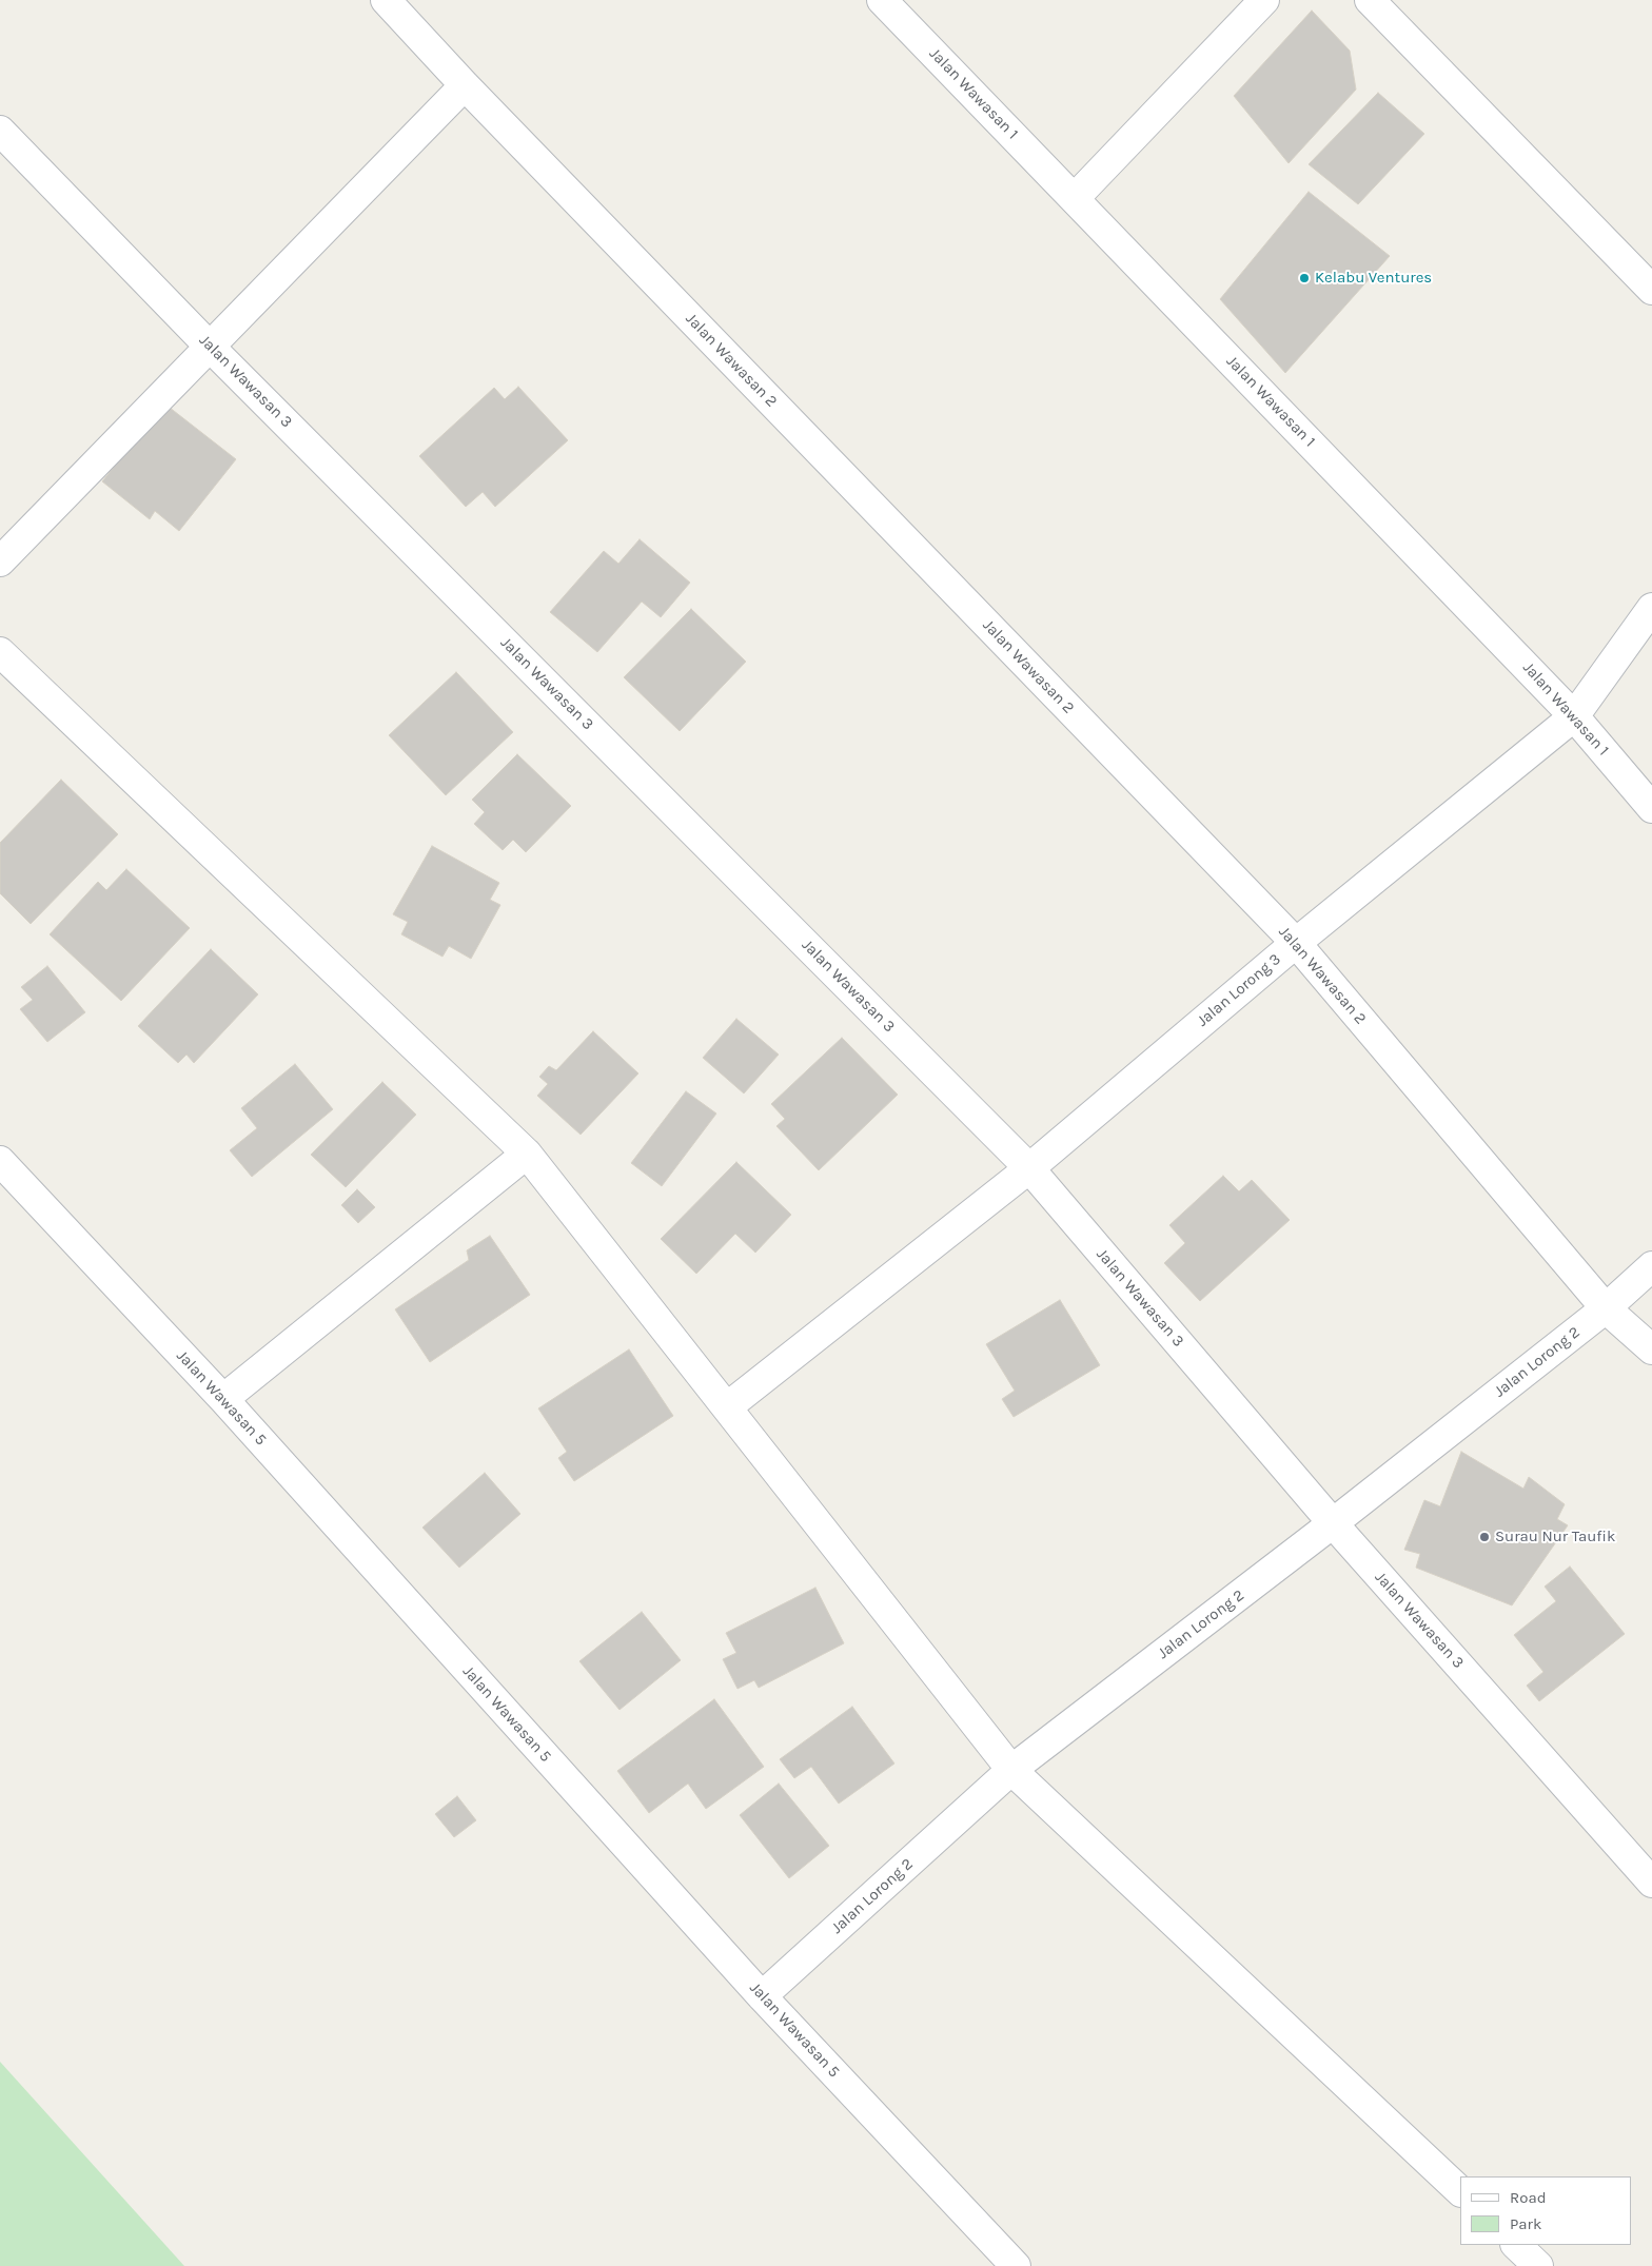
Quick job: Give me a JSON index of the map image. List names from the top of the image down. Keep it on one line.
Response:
{"streets":{"street":["Jalan Wawasan 1","Jalan Wawasan 2","Jalan Wawasan 3","Jalan Lorong 3","Jalan Lorong 2","Jalan Wawasan 5"]},"crossings":[["Jalan Wawasan 1","Jalan Lorong 3"],["Jalan Wawasan 2","Jalan Lorong 3"],["Jalan Wawasan 2","Jalan Lorong 2"],["Jalan Wawasan 3","Jalan Lorong 3"],["Jalan Wawasan 3","Jalan Lorong 2"],["Jalan Lorong 2","Jalan Wawasan 5"]],"places":["Kelabu Ventures","Surau Nur Taufik"],"legend":["Road","Park"]}
